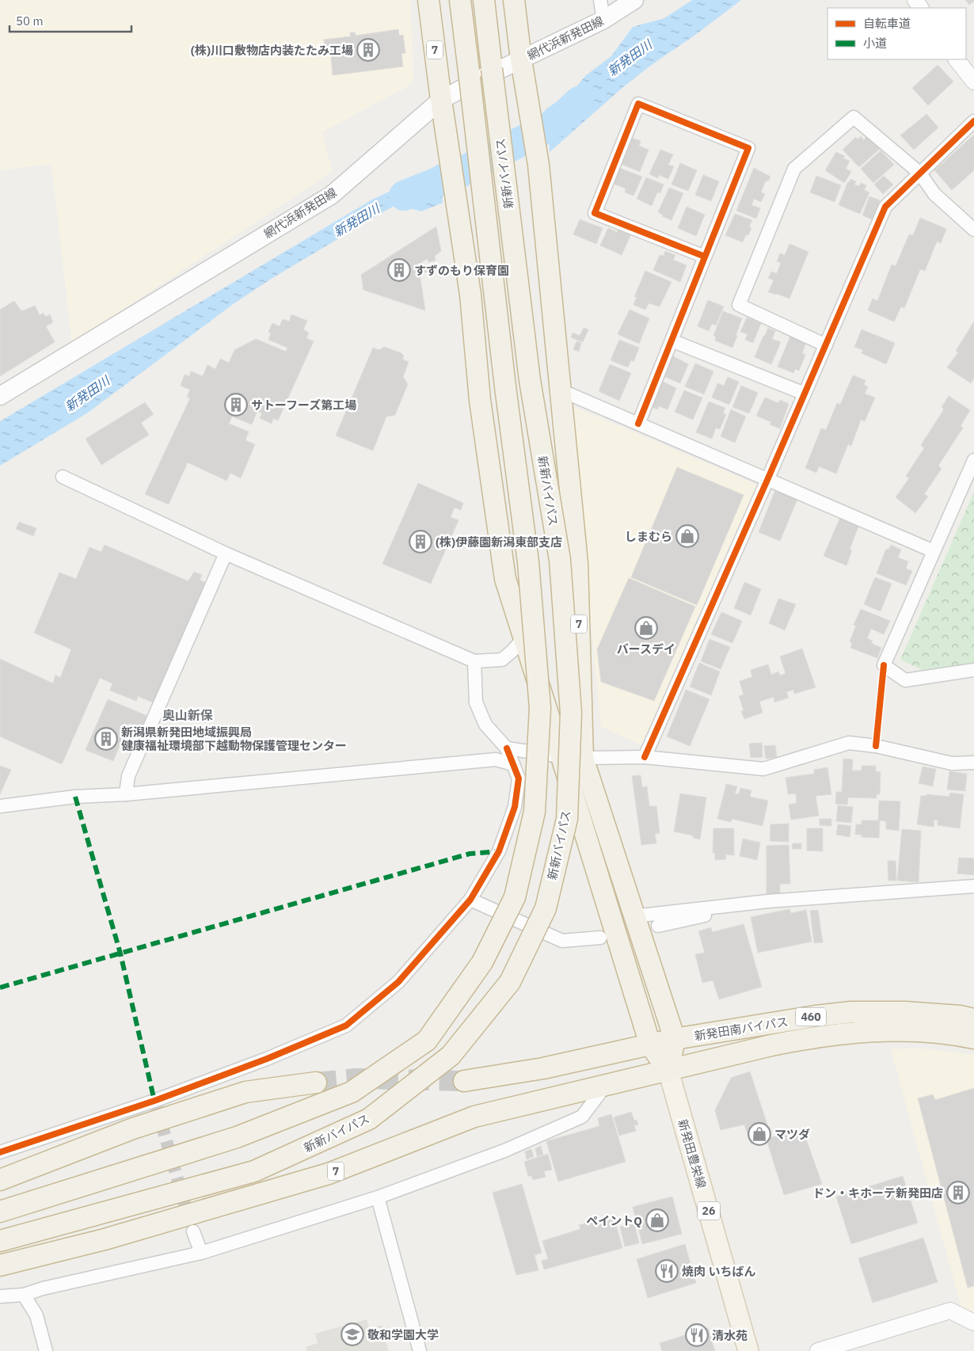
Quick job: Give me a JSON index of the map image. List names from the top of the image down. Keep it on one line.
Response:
{"streets":{"highway":["7","新新バイパス","460","新発田南バイパス"],"main road":["網代浜新発田線","新発田豊栄線","26"]},"crossings":[["網代浜新発田線","7"],["7","新発田南バイパス"],["7","新発田豊栄線"],["新発田南バイパス","新発田豊栄線"]],"districts":["奥山新保"],"water":["新発田川"],"places":{"building":["(株)川口敷物店内装たたみ工場","すずのもり保育園","サトーフーズ第工場","(株)伊藤園新潟東部支店","新潟県新発田地域振興局 健康福祉環境部下越動物保護管理センター","ドン・キホーテ新発田店"],"shop":["しまむら","バースデイ","マツダ","ペイントQ"],"restaurant":["焼肉 いちばん","清水苑"],"school or university":["敬和学園大学"]},"legend":["自転車道","小道"],"scale_bar":"50 m"}
